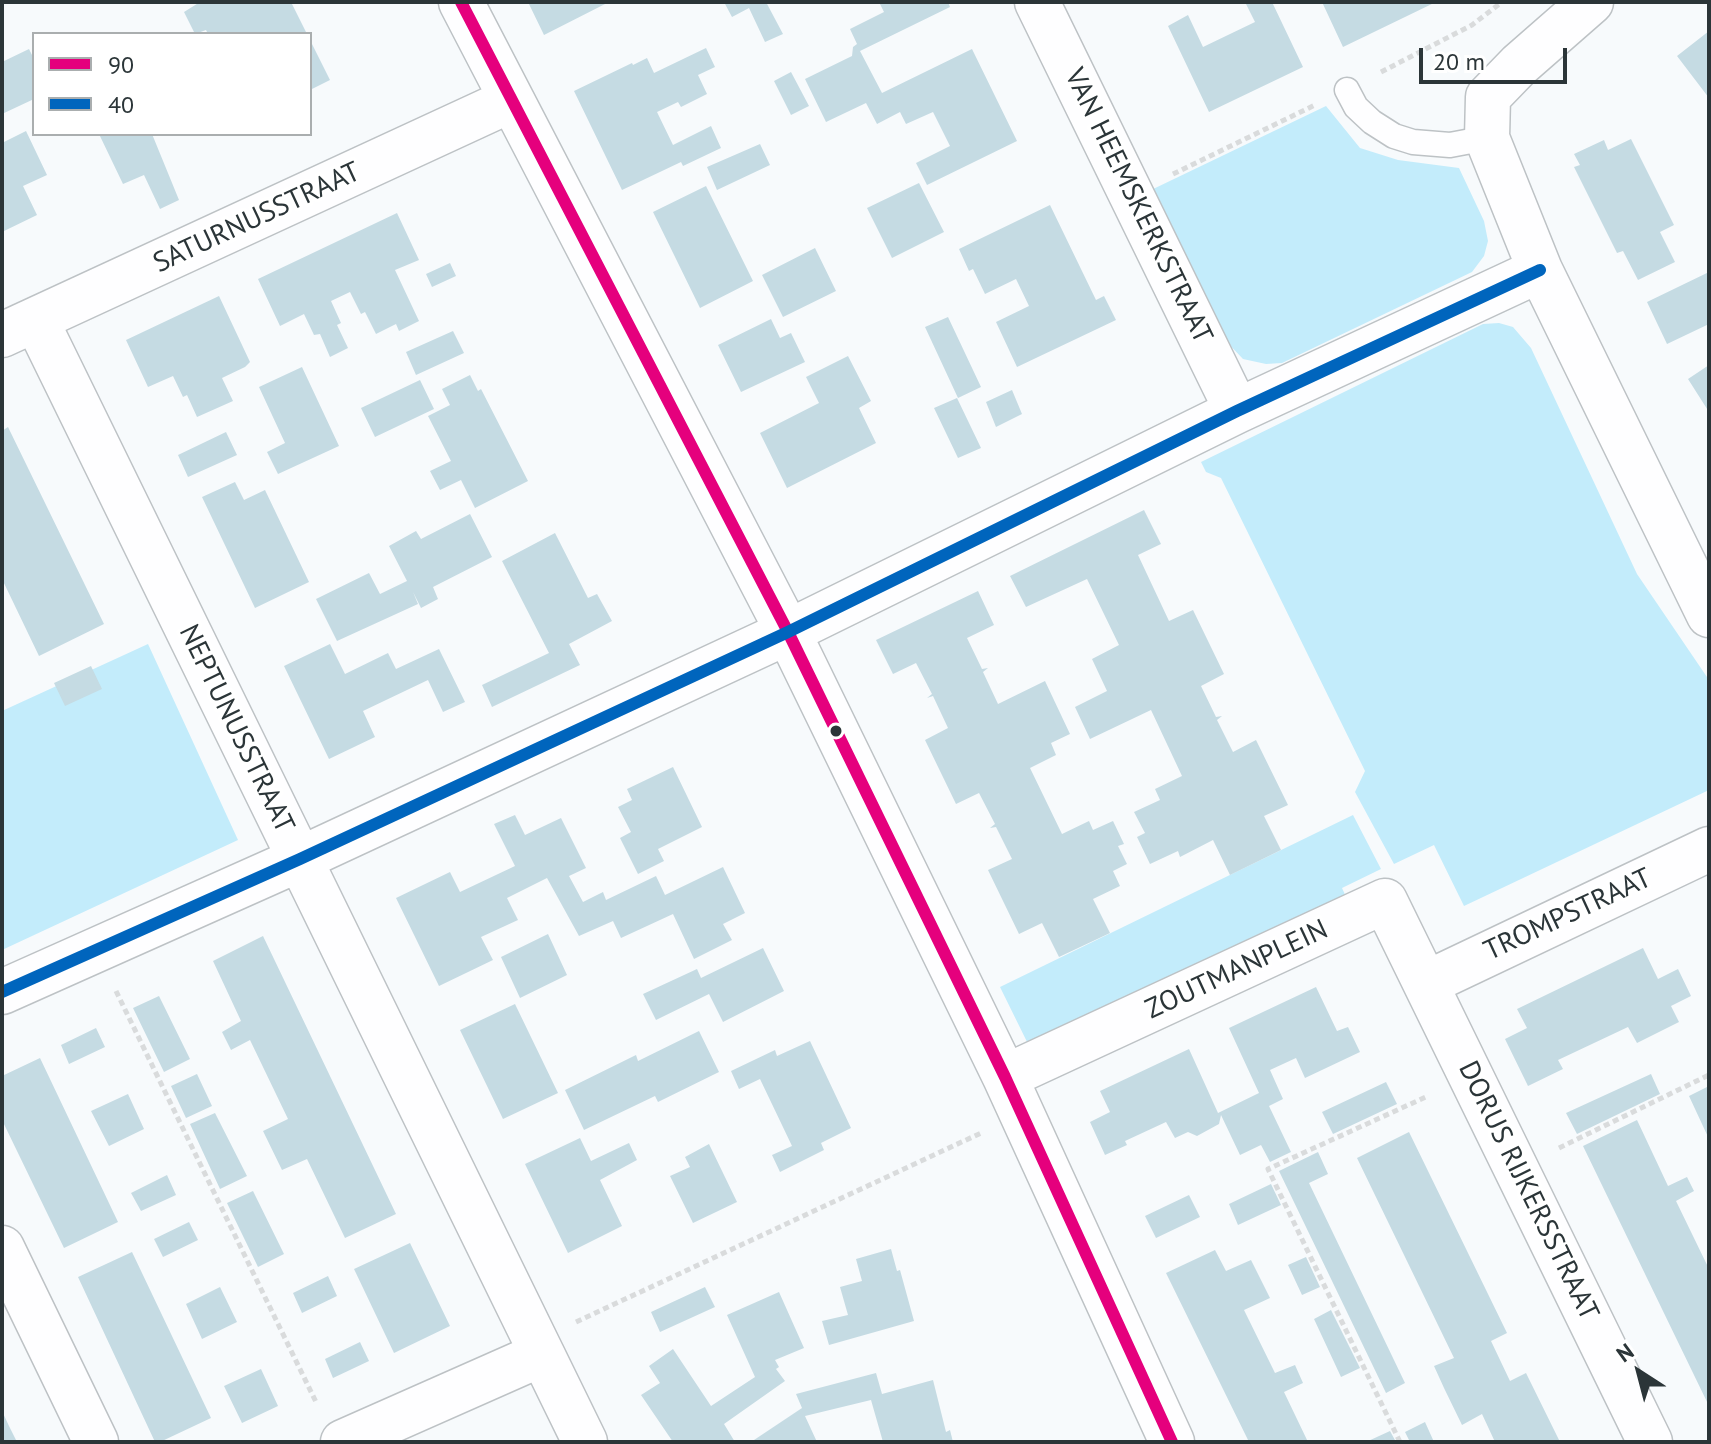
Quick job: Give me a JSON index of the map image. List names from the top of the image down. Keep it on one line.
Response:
{"streets":{"street":["VAN HEEMSKERKSTRAAT","SATURNUSSTRAAT","NEPTUNUSSTRAAT","TROMPSTRAAT","ZOUTMANPLEIN","DORUS RIJKERSSTRAAT"]},"crossings":[["SATURNUSSTRAAT","NEPTUNUSSTRAAT"],["TROMPSTRAAT","ZOUTMANPLEIN"],["TROMPSTRAAT","DORUS RIJKERSSTRAAT"],["ZOUTMANPLEIN","DORUS RIJKERSSTRAAT"]],"lines":["transit line 90","transit line 40"],"legend":["90","40"],"scale_bar":"20 m","north":"top left"}
